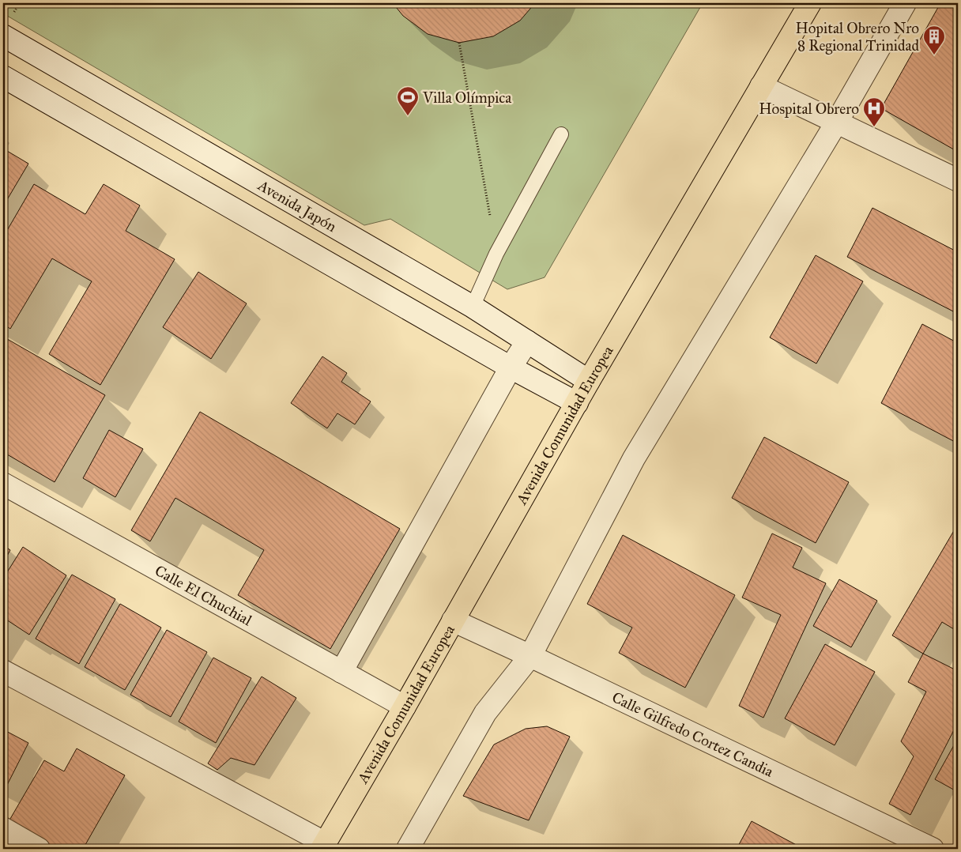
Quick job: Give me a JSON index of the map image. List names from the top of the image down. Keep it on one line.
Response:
{"streets":{"highway":["Avenida Comunidad Europea"],"street":["Avenida Japón","Calle El Chuchial","Calle Gilfredo Cortez Candia"]},"crossings":[["Avenida Japón","Avenida Comunidad Europea"],["Avenida Comunidad Europea","Calle El Chuchial"],["Avenida Comunidad Europea","Calle Gilfredo Cortez Candia"]],"places":{"building":["Hopital Obrero Nro 8 Regional Trinidad"],"sports":["Villa Olímpica"],"hospital":["Hospital Obrero"]}}
